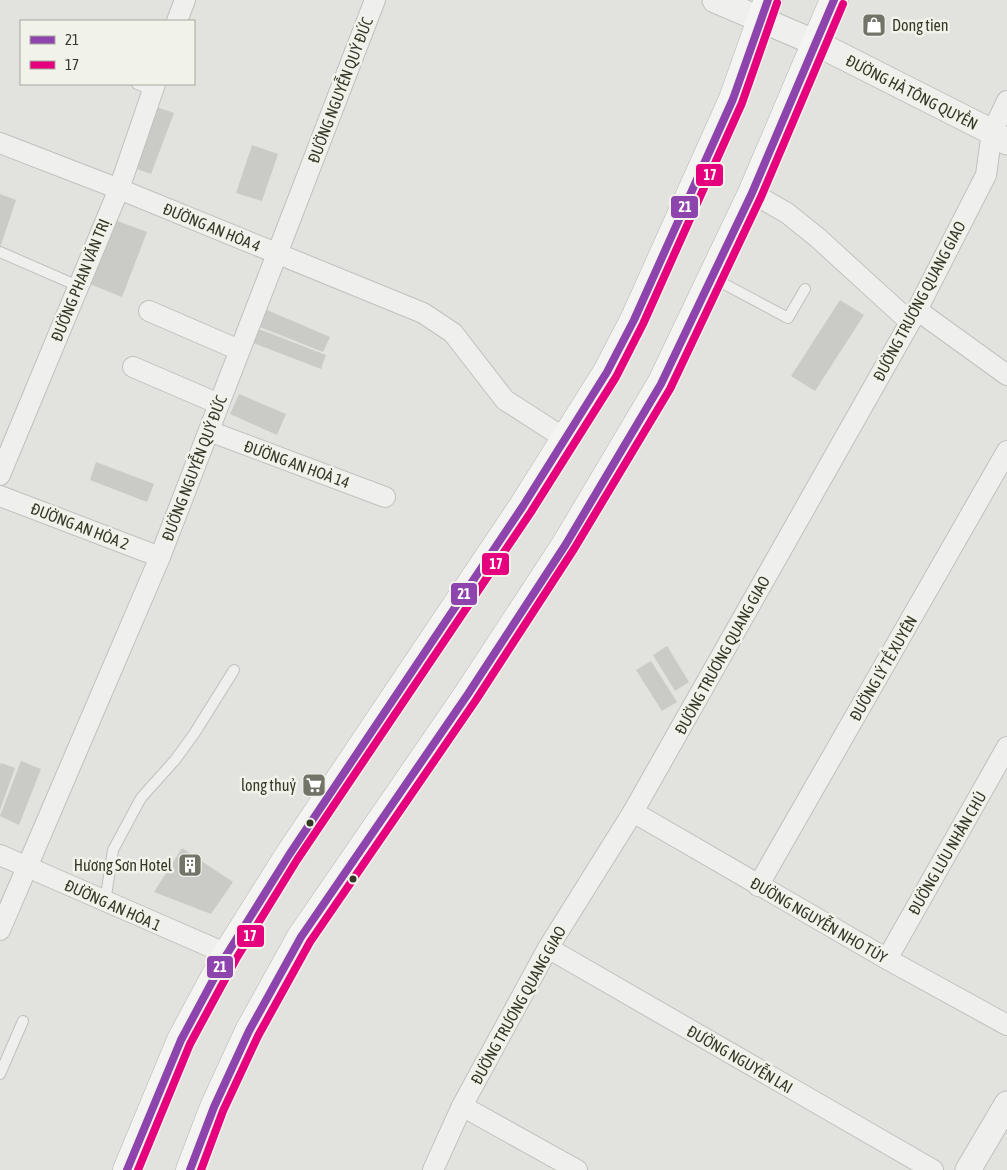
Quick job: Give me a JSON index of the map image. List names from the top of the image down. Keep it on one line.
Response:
{"streets":{"street":["ĐƯỜNG NGUYỄN QUÝ ĐỨC","ĐƯỜNG HÀ TÔNG QUYỀN","ĐƯỜNG AN HÒA 4","ĐƯỜNG PHAN VĂN TRỊ","ĐƯỜNG TRƯƠNG QUANG GIAO","ĐƯỜNG AN HOÀ 14","ĐƯỜNG AN HÒA 2","ĐƯỜNG LÝ TẾ XUYÊN","ĐƯỜNG LƯU NHÂN CHÚ","ĐƯỜNG AN HÒA 1","ĐƯỜNG NGUYỄN NHO TÚY","ĐƯỜNG NGUYỄN LAI"]},"crossings":[["ĐƯỜNG NGUYỄN QUÝ ĐỨC","ĐƯỜNG AN HÒA 4"],["ĐƯỜNG NGUYỄN QUÝ ĐỨC","ĐƯỜNG AN HOÀ 14"],["ĐƯỜNG NGUYỄN QUÝ ĐỨC","ĐƯỜNG AN HÒA 2"],["ĐƯỜNG NGUYỄN QUÝ ĐỨC","ĐƯỜNG AN HÒA 1"],["ĐƯỜNG HÀ TÔNG QUYỀN","ĐƯỜNG TRƯƠNG QUANG GIAO"],["ĐƯỜNG AN HÒA 4","ĐƯỜNG PHAN VĂN TRỊ"],["ĐƯỜNG TRƯƠNG QUANG GIAO","ĐƯỜNG NGUYỄN NHO TÚY"],["ĐƯỜNG TRƯƠNG QUANG GIAO","ĐƯỜNG NGUYỄN LAI"],["ĐƯỜNG LÝ TẾ XUYÊN","ĐƯỜNG NGUYỄN NHO TÚY"],["ĐƯỜNG LƯU NHÂN CHÚ","ĐƯỜNG NGUYỄN NHO TÚY"]],"places":{"shop":["Dong tien"],"supermarket":["long thuỷ"],"building":["Hương Sơn Hotel"]},"lines":["transit line 21","transit line 17"],"legend":["21","17"]}
